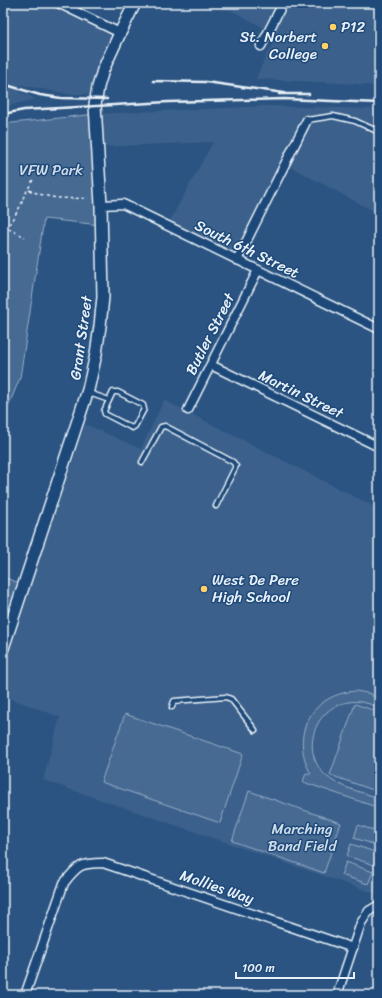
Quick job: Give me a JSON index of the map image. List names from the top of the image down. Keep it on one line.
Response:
{"streets":{"street":["South 6th Street","Butler Street","Grant Street","Martin Street","Mollies Way"]},"crossings":[["South 6th Street","Butler Street"],["South 6th Street","Grant Street"],["Butler Street","Martin Street"]],"parks":["VFW Park","Marching Band Field"],"places":["P12","St. Norbert College","West De Pere High School"],"scale_bar":"100 m"}
